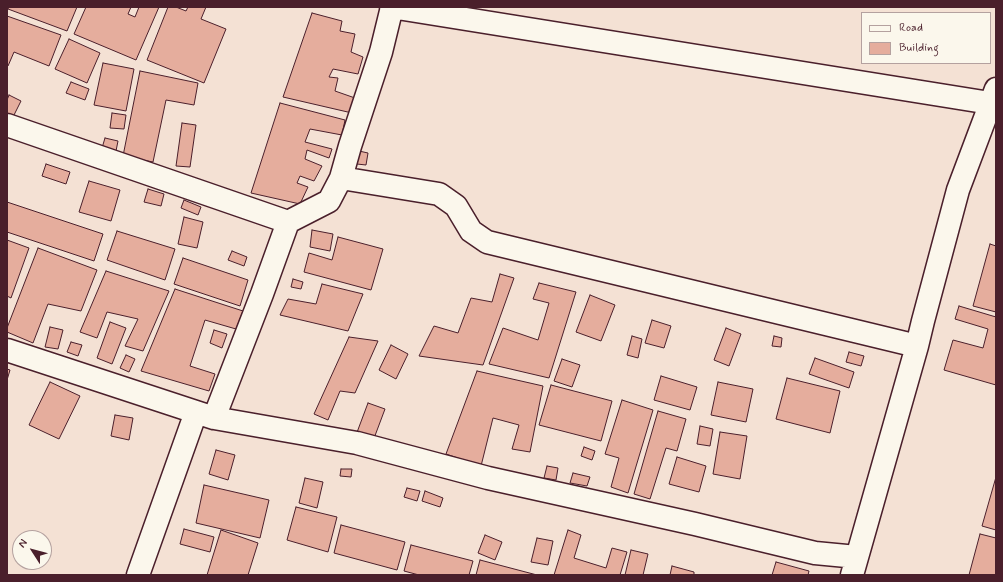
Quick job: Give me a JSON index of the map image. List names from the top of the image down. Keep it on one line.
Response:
{"legend":["Road","Building"],"north":"top left"}
